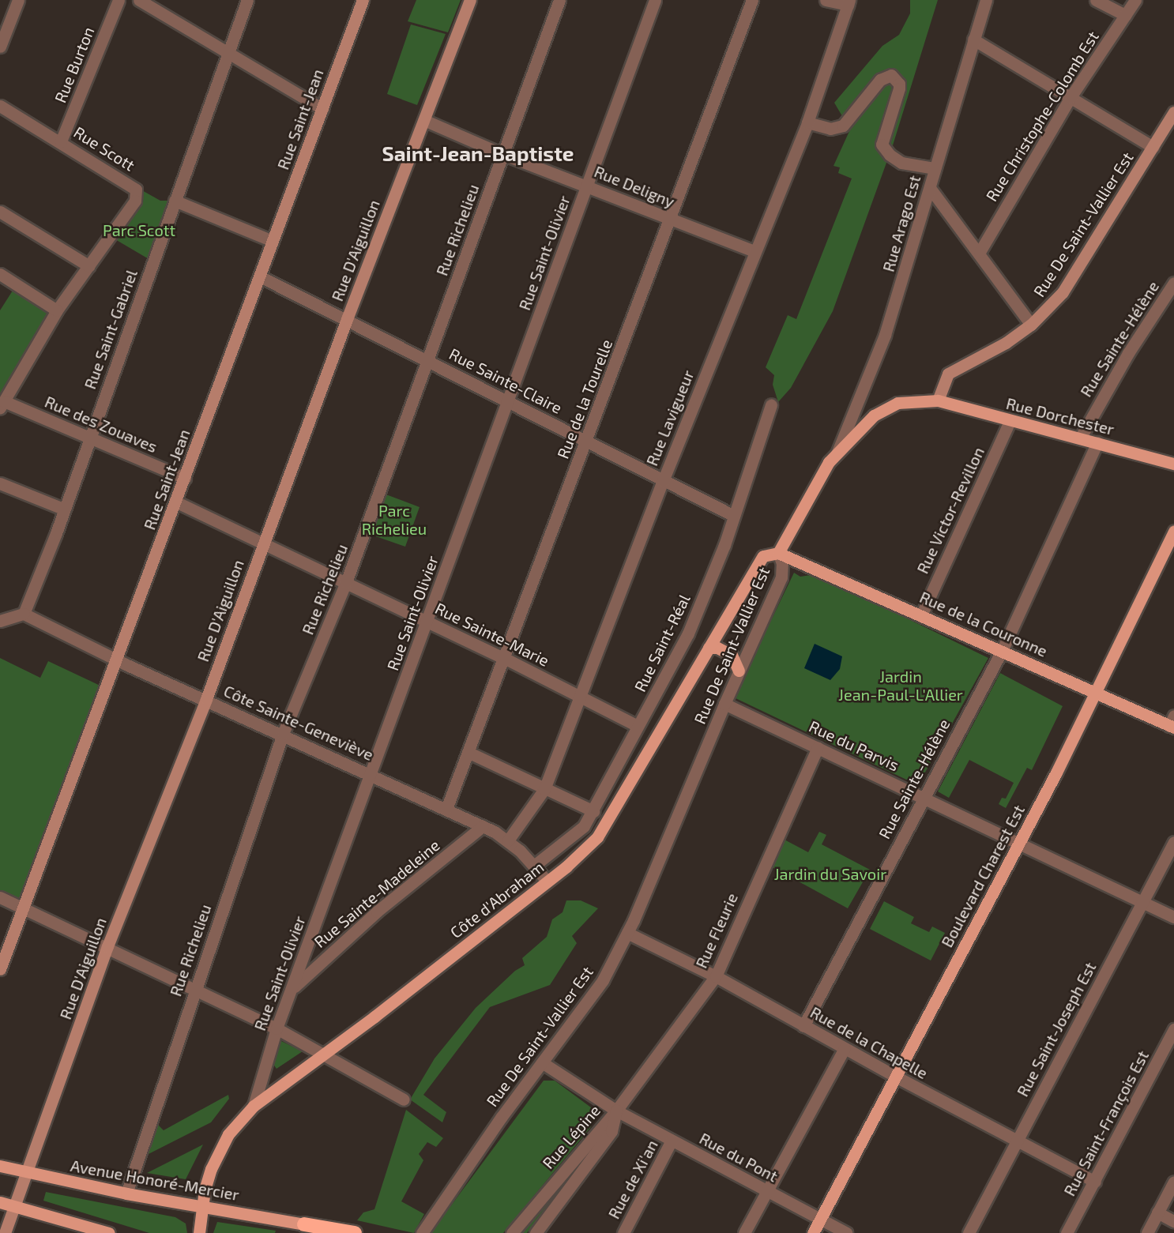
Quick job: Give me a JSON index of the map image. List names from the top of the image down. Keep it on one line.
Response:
{"streets":{"main road":["Rue De Saint-Vallier Est","Rue Dorchester","Rue de la Couronne","Boulevard Charest Est","Côte d'Abraham","Avenue Honoré-Mercier"],"street":["Rue Burton","Rue Christophe-Colomb Est","Rue Saint-Jean","Rue Scott","Rue Deligny","Rue Arago Est","Rue Richelieu","Rue D'Aiguillon","Rue Saint-Olivier","Rue Saint-Gabriel","Rue Sainte-Hélène","Rue Sainte-Claire","Rue de la Tourelle","Rue Lavigueur","Rue des Zouaves","Rue Victor-Revillon","Rue Sainte-Marie","Rue Saint-Réal","Côte Sainte-Geneviève","Rue du Parvis","Rue Sainte-Madeleine","Rue Fleurie","Rue Saint-Joseph Est","Rue de la Chapelle","Rue Saint-François Est","Rue Lépine","Rue du Pont","Rue de Xi'an"]},"crossings":[["Rue Burton","Rue Scott"],["Rue Saint-Jean","Rue Sainte-Claire"],["Rue Saint-Jean","Rue des Zouaves"],["Rue Saint-Jean","Rue Sainte-Marie"],["Rue Saint-Jean","Côte Sainte-Geneviève"],["Rue Deligny","Rue Richelieu"],["Rue Deligny","Rue D'Aiguillon"],["Rue Deligny","Rue Saint-Olivier"],["Rue Deligny","Rue de la Tourelle"],["Rue Deligny","Rue Lavigueur"],["Rue Arago Est","Rue De Saint-Vallier Est"],["Rue De Saint-Vallier Est","Rue Dorchester"],["Rue De Saint-Vallier Est","Rue de la Couronne"],["Rue De Saint-Vallier Est","Rue du Parvis"],["Rue De Saint-Vallier Est","Côte d'Abraham"],["Rue De Saint-Vallier Est","Rue de la Chapelle"],["Rue De Saint-Vallier Est","Rue du Pont"],["Rue Richelieu","Rue Sainte-Claire"],["Rue Richelieu","Rue Sainte-Marie"],["Rue Richelieu","Côte Sainte-Geneviève"],["Rue Richelieu","Avenue Honoré-Mercier"],["Rue D'Aiguillon","Rue Sainte-Claire"],["Rue D'Aiguillon","Rue Sainte-Marie"],["Rue D'Aiguillon","Côte Sainte-Geneviève"],["Rue D'Aiguillon","Avenue Honoré-Mercier"],["Rue Saint-Olivier","Rue Sainte-Claire"],["Rue Saint-Olivier","Rue Sainte-Marie"],["Rue Saint-Olivier","Côte Sainte-Geneviève"],["Rue Saint-Olivier","Rue Sainte-Madeleine"],["Rue Saint-Olivier","Côte d'Abraham"],["Rue Saint-Gabriel","Rue des Zouaves"],["Rue Saint-Gabriel","Côte Sainte-Geneviève"],["Rue Sainte-Hélène","Rue Dorchester"],["Rue Sainte-Hélène","Rue de la Couronne"],["Rue Sainte-Hélène","Rue du Parvis"],["Rue Sainte-Hélène","Rue de la Chapelle"],["Rue Sainte-Claire","Rue de la Tourelle"],["Rue Sainte-Claire","Rue Lavigueur"],["Rue Sainte-Claire","Rue Saint-Réal"],["Rue de la Tourelle","Rue Sainte-Marie"],["Rue de la Tourelle","Côte Sainte-Geneviève"],["Rue Dorchester","Rue Victor-Revillon"],["Rue Lavigueur","Rue Sainte-Marie"],["Rue Lavigueur","Côte Sainte-Geneviève"],["Rue Victor-Revillon","Rue de la Couronne"],["Rue de la Couronne","Boulevard Charest Est"],["Rue de la Couronne","Côte d'Abraham"],["Rue Sainte-Marie","Rue Saint-Réal"],["Rue Saint-Réal","Côte Sainte-Geneviève"],["Côte Sainte-Geneviève","Rue Sainte-Madeleine"],["Côte Sainte-Geneviève","Côte d'Abraham"],["Rue du Parvis","Boulevard Charest Est"],["Rue du Parvis","Rue Fleurie"],["Rue du Parvis","Rue Saint-Joseph Est"],["Boulevard Charest Est","Rue de la Chapelle"],["Boulevard Charest Est","Rue du Pont"],["Côte d'Abraham","Avenue Honoré-Mercier"],["Rue Fleurie","Rue de la Chapelle"],["Rue Fleurie","Rue Lépine"],["Rue Fleurie","Rue du Pont"],["Rue Saint-Joseph Est","Rue de la Chapelle"],["Rue de la Chapelle","Rue Saint-François Est"],["Rue Lépine","Rue du Pont"],["Rue du Pont","Rue de Xi'an"]],"districts":["Saint-Jean-Baptiste"],"parks":["Parc Scott","Parc Richelieu","Jardin Jean-Paul-L'Allier","Jardin du Savoir"]}
